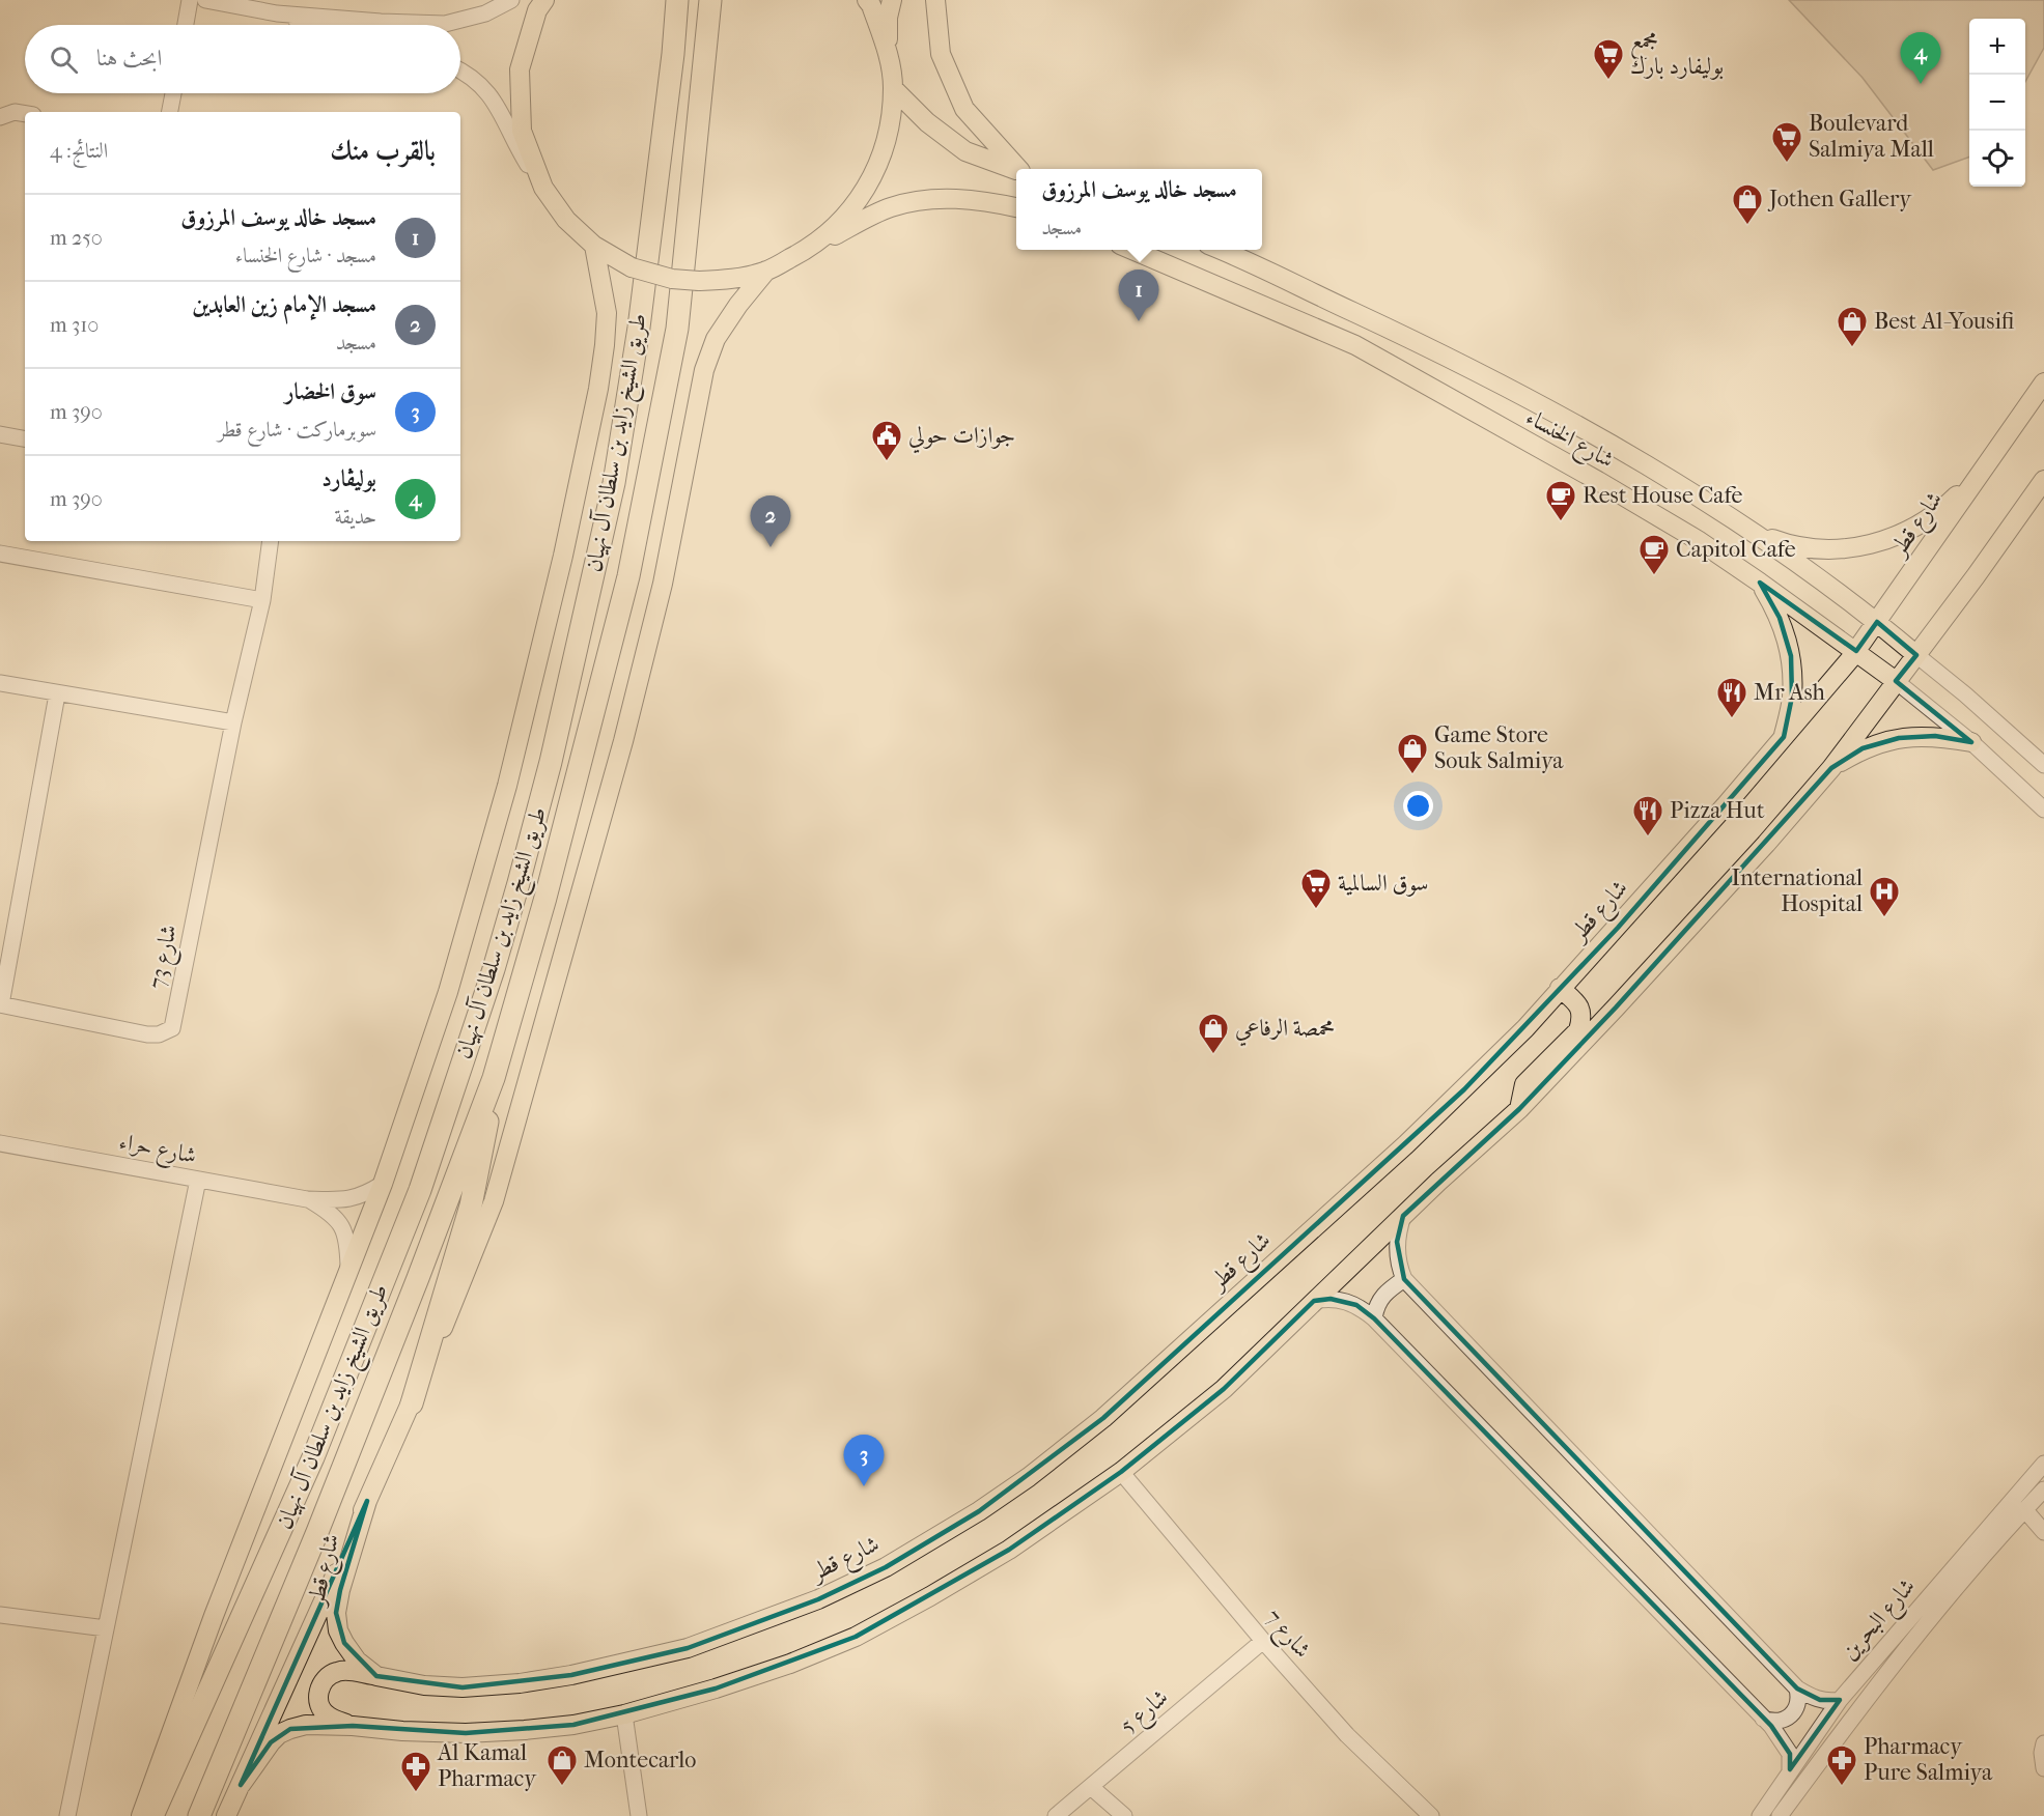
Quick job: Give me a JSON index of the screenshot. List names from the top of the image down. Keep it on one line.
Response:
{"streets":{"highway":["طريق الشيخ زايد بن سلطان آل نهيان"],"main road":["شارع الخنساء","شارع قطر"],"street":["شارع 73","شارع حراء","شارع البحرين","شارع 7","شارع 5"]},"crossings":[["شارع الخنساء","شارع قطر"],["شارع 7","شارع 5"]],"places":{"supermarket":["مجمع بوليفارد بارك","Boulevard Salmiya Mall","سوق السالمية"],"shop":["Jothen Gallery","Best Al-Yousifi","Game Store Souk Salmiya","محمصة الرفاعي","Montecarlo"],"public building":["جوازات حولي"],"cafe":["Rest House Cafe","Capitol Cafe"],"restaurant":["Mr Ash","Pizza Hut"],"hospital":["International Hospital"],"pharmacy":["Pharmacy Pure Salmiya","Al Kamal Pharmacy"]},"page":{"map_buttons":["+","−"],"search":"ابحث هنا","pins":["4","1","2","3"],"heading":["بالقرب منك","النتائج: 4"],"popup":["مسجد خالد يوسف المرزوق","مسجد"],"list":[{"mark":"1","name":"مسجد خالد يوسف المرزوق","note":"مسجد · شارع الخنساء","value":"250 m"},{"mark":"2","name":"مسجد الإمام زين العابدين","note":"مسجد","value":"310 m"},{"mark":"3","name":"سوق الخضار","note":"سوبرماركت · شارع قطر","value":"390 m"},{"mark":"4","name":"بوليڤارد","note":"حديقة","value":"390 m"}]}}
